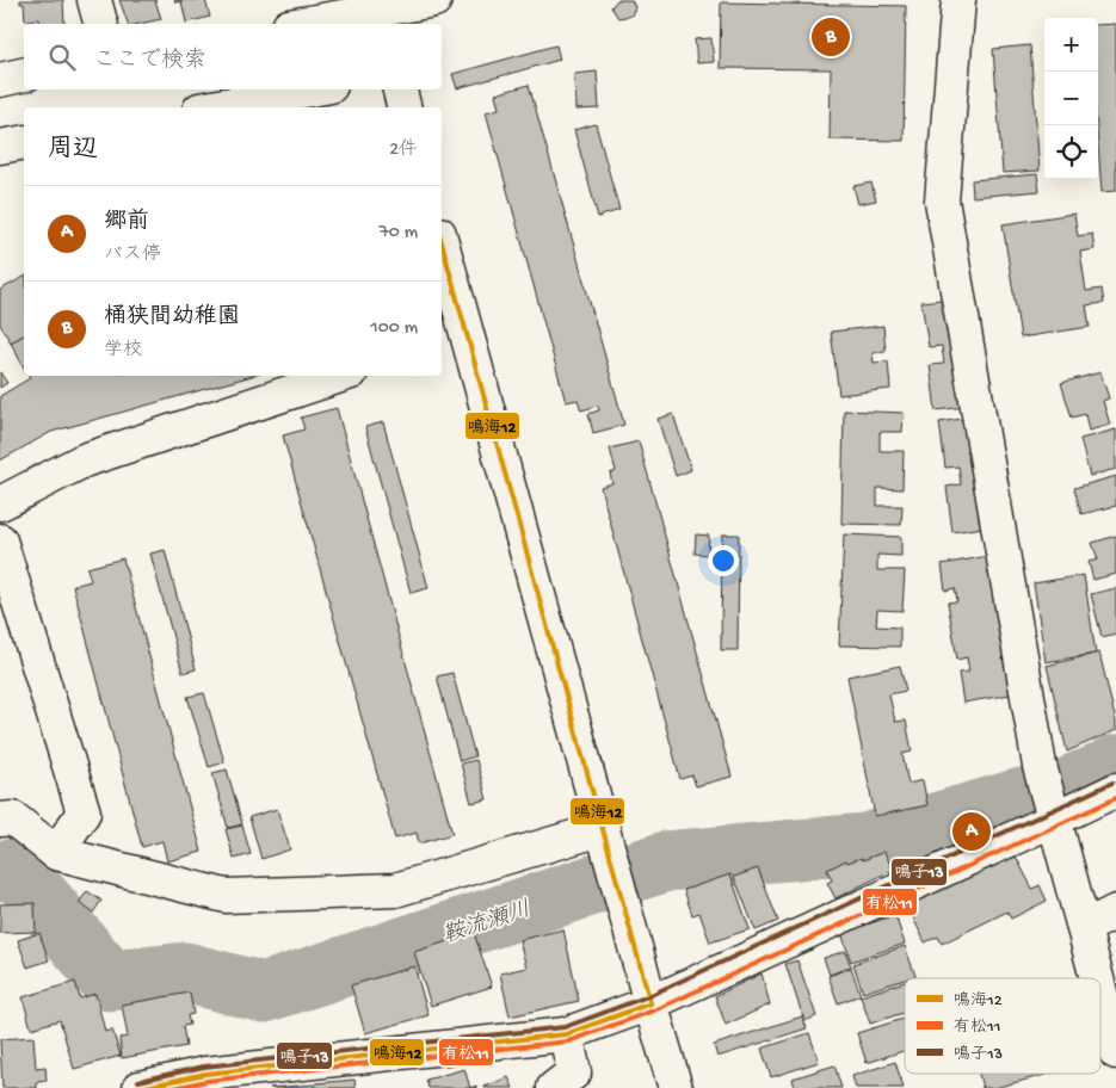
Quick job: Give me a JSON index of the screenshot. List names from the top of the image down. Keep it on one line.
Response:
{"water":["鞍流瀬川"],"lines":["transit line 鳴海12","transit line 鳴子13","transit line 有松11"],"legend":["鳴海12","有松11","鳴子13"],"page":{"pins":["B","A"],"map_buttons":["+","−"],"search":"ここで検索","heading":["周辺","2件"],"list":[{"mark":"A","name":"郷前","note":"バス停","value":"70 m"},{"mark":"B","name":"桶狭間幼稚園","note":"学校","value":"100 m"}]}}
